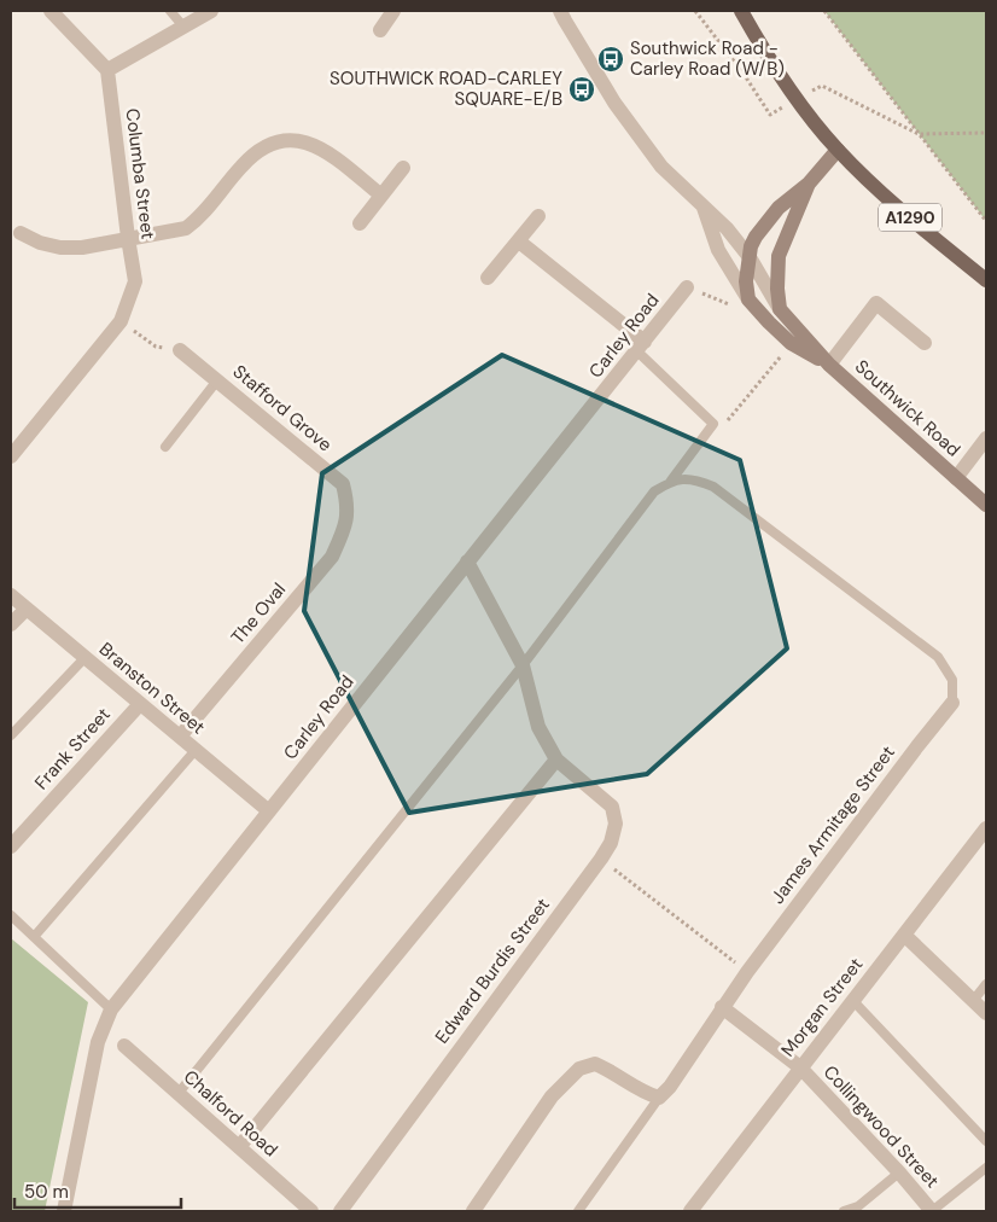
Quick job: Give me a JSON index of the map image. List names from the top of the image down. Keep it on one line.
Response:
{"streets":{"main road":["A1290","Southwick Road"],"street":["Columba Street","Carley Road","Stafford Grove","The Oval","Branston Street","Frank Street","James Armitage Street","Edward Burdis Street","Morgan Street","Chalford Road","Collingwood Street"]},"crossings":[["Carley Road","Branston Street"],["Carley Road","Edward Burdis Street"],["Stafford Grove","The Oval"],["The Oval","Branston Street"],["Branston Street","Frank Street"],["James Armitage Street","Collingwood Street"],["Morgan Street","Collingwood Street"]],"places":{"bus stop":["Southwick Road - Carley Road (W/B)","SOUTHWICK ROAD-CARLEY SQUARE-E/B"]},"scale_bar":"50 m"}
